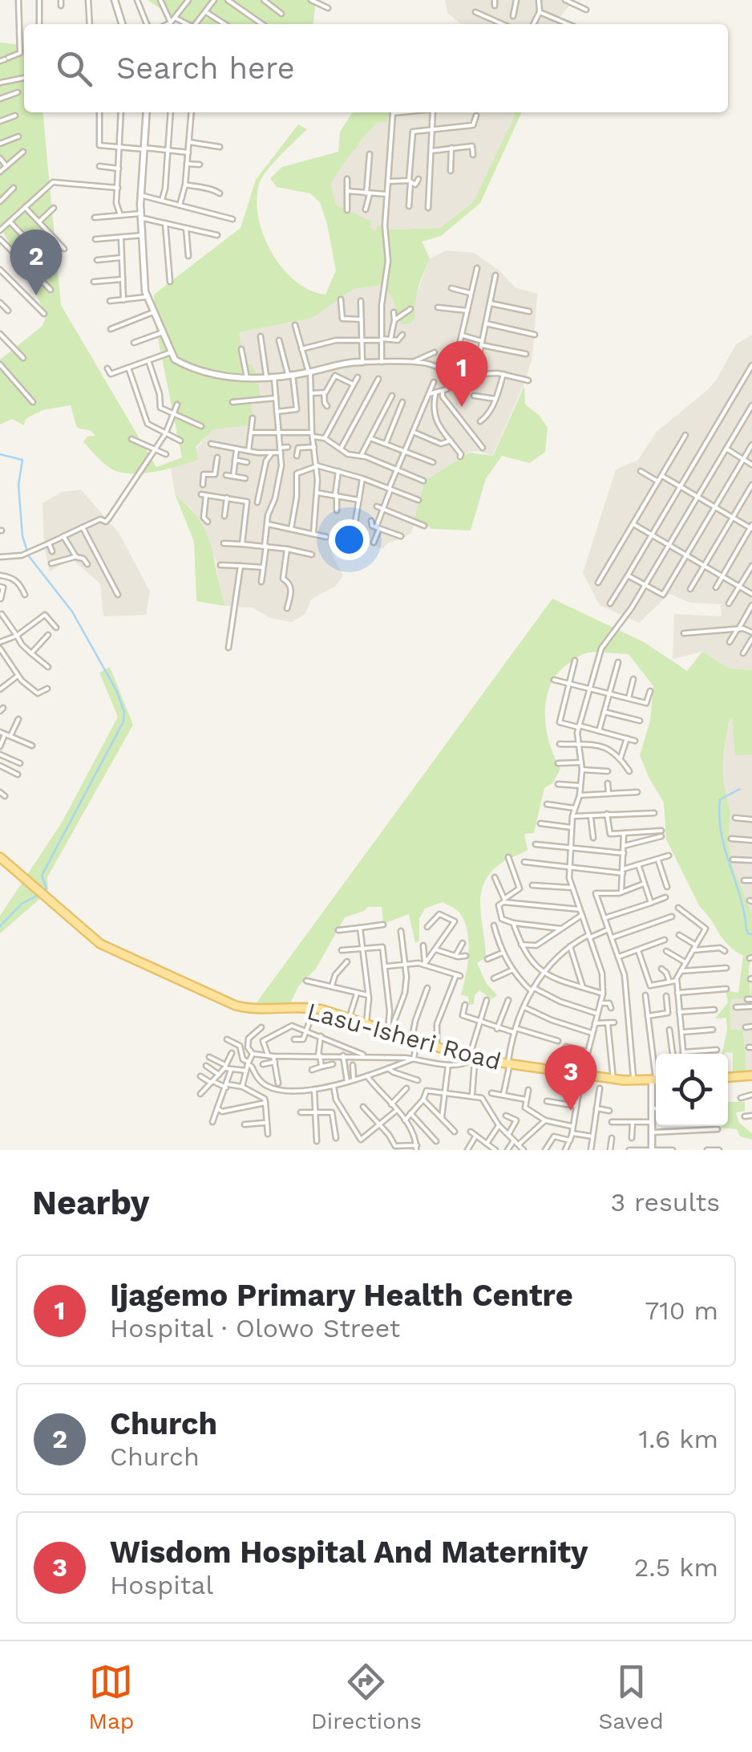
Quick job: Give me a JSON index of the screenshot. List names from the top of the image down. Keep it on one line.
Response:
{"streets":{"main road":["Lasu-Isheri Road"]},"page":{"search":"Search here","pins":["2","1","3"],"heading":["Nearby","3 results"],"list":[{"mark":"1","name":"Ijagemo Primary Health Centre","note":"Hospital · Olowo Street","value":"710 m"},{"mark":"2","name":"Church","note":"Church","value":"1.6 km"},{"mark":"3","name":"Wisdom Hospital And Maternity","note":"Hospital","value":"2.5 km"}],"nav":["Map","Directions","Saved"]}}
